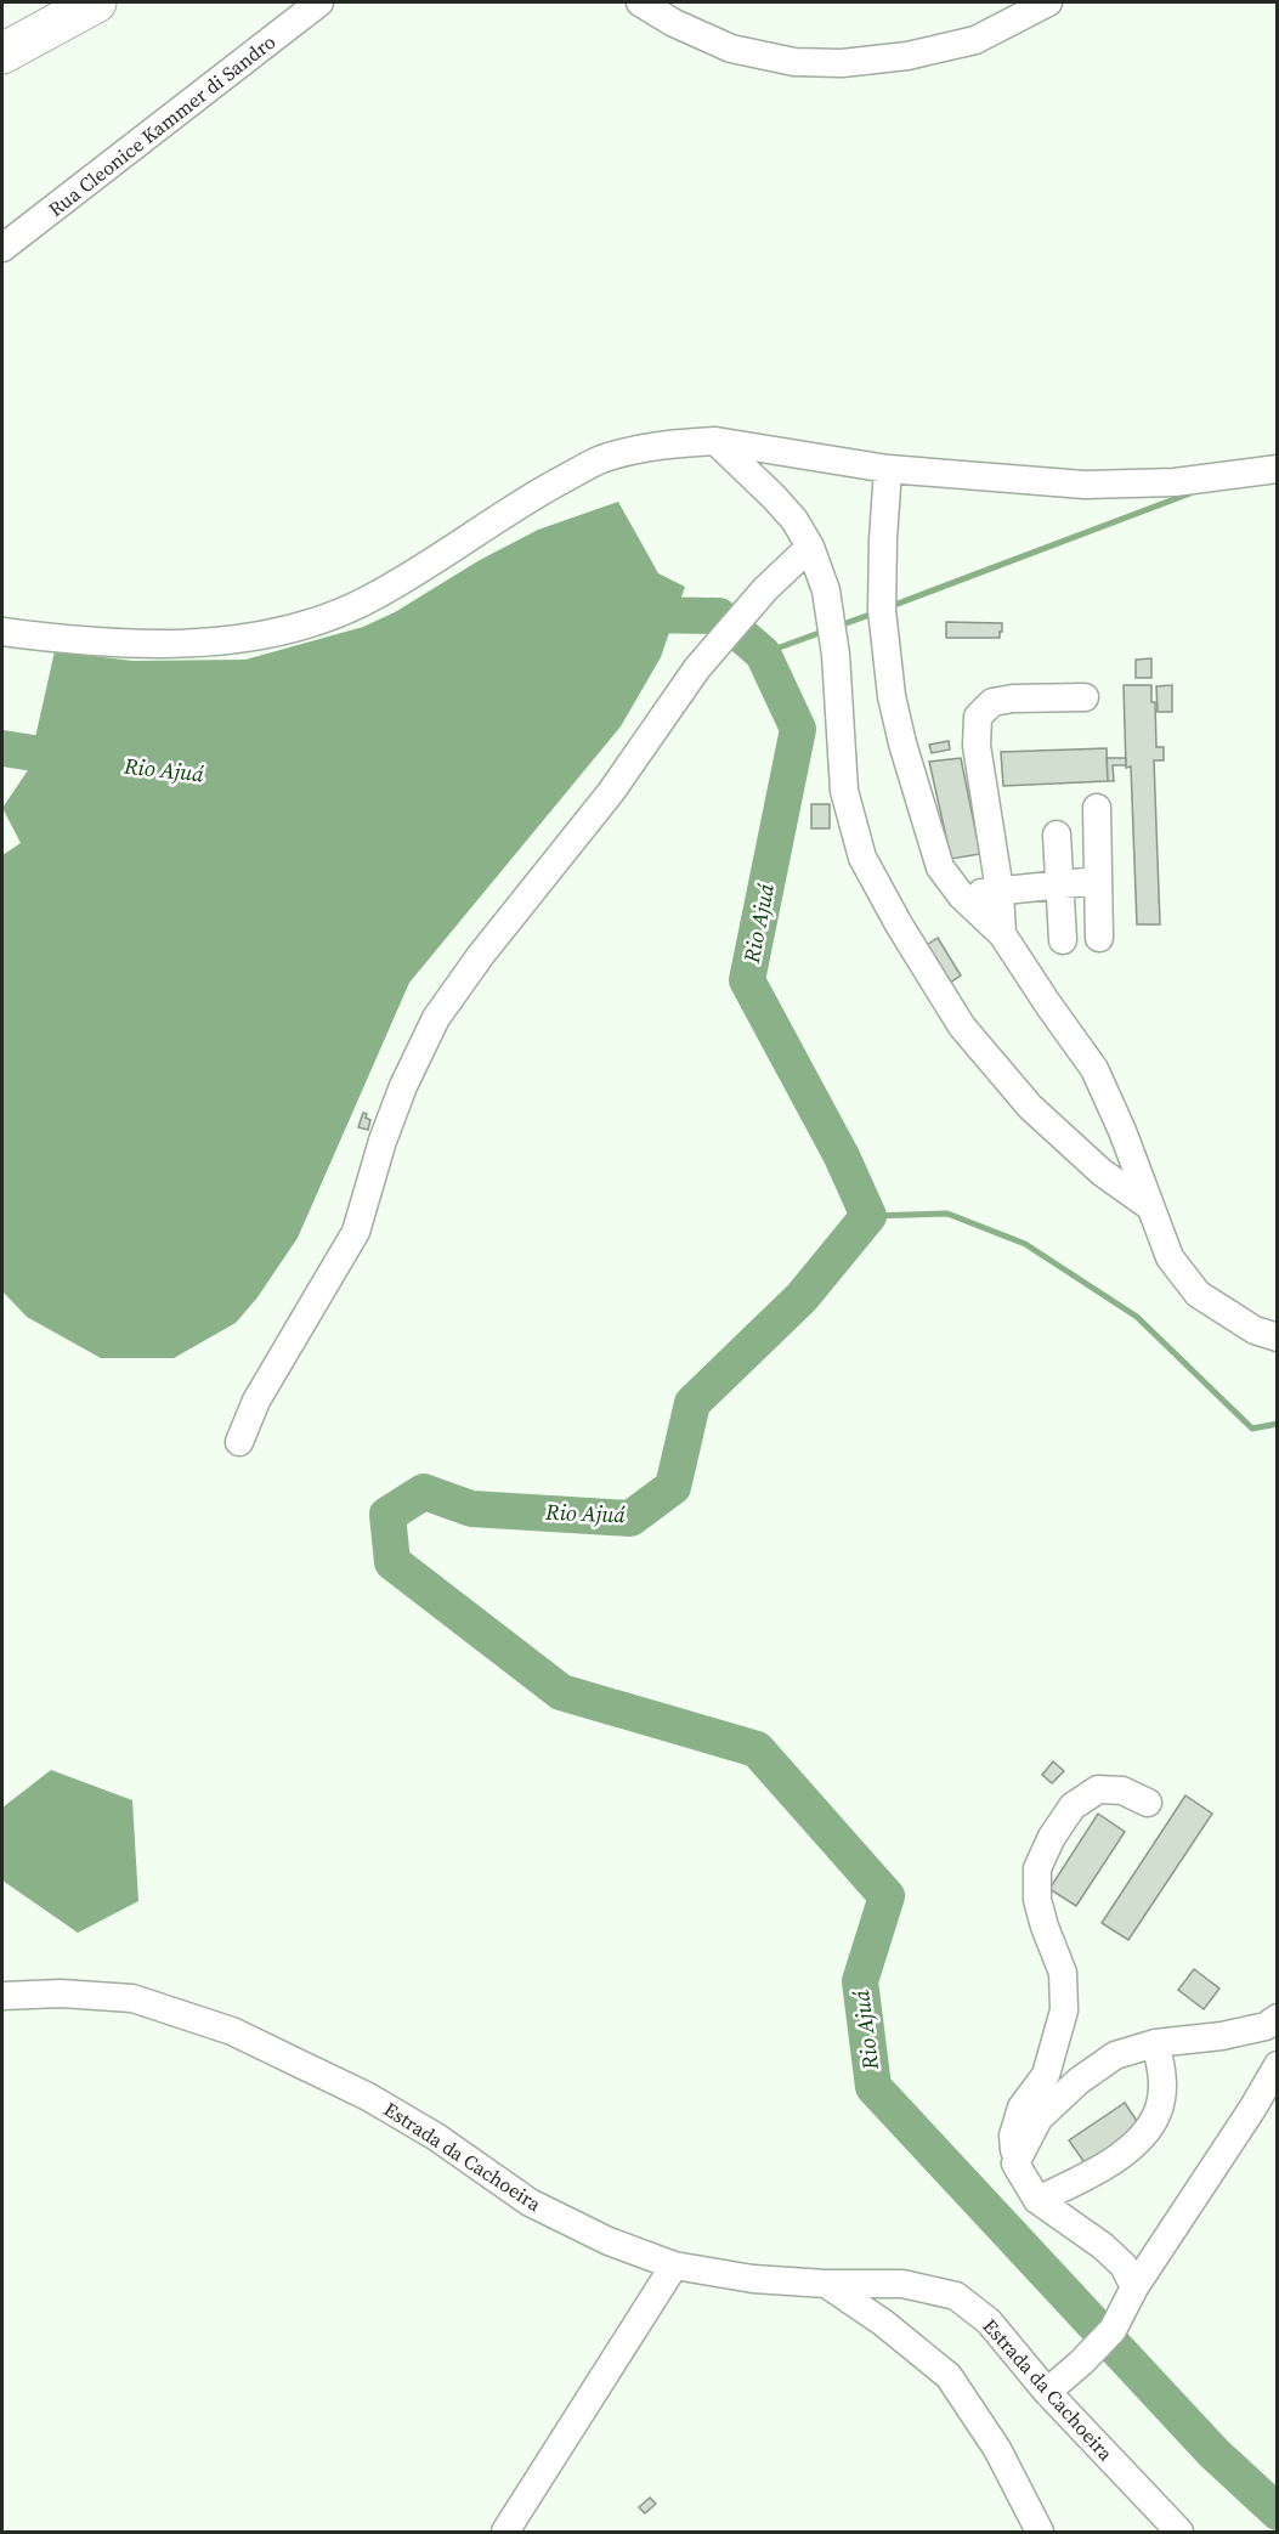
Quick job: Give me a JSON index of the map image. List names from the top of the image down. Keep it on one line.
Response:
{"streets":{"street":["Rua Cleonice Kammer di Sandro","Estrada da Cachoeira"]},"water":["Rio Ajuá"]}
